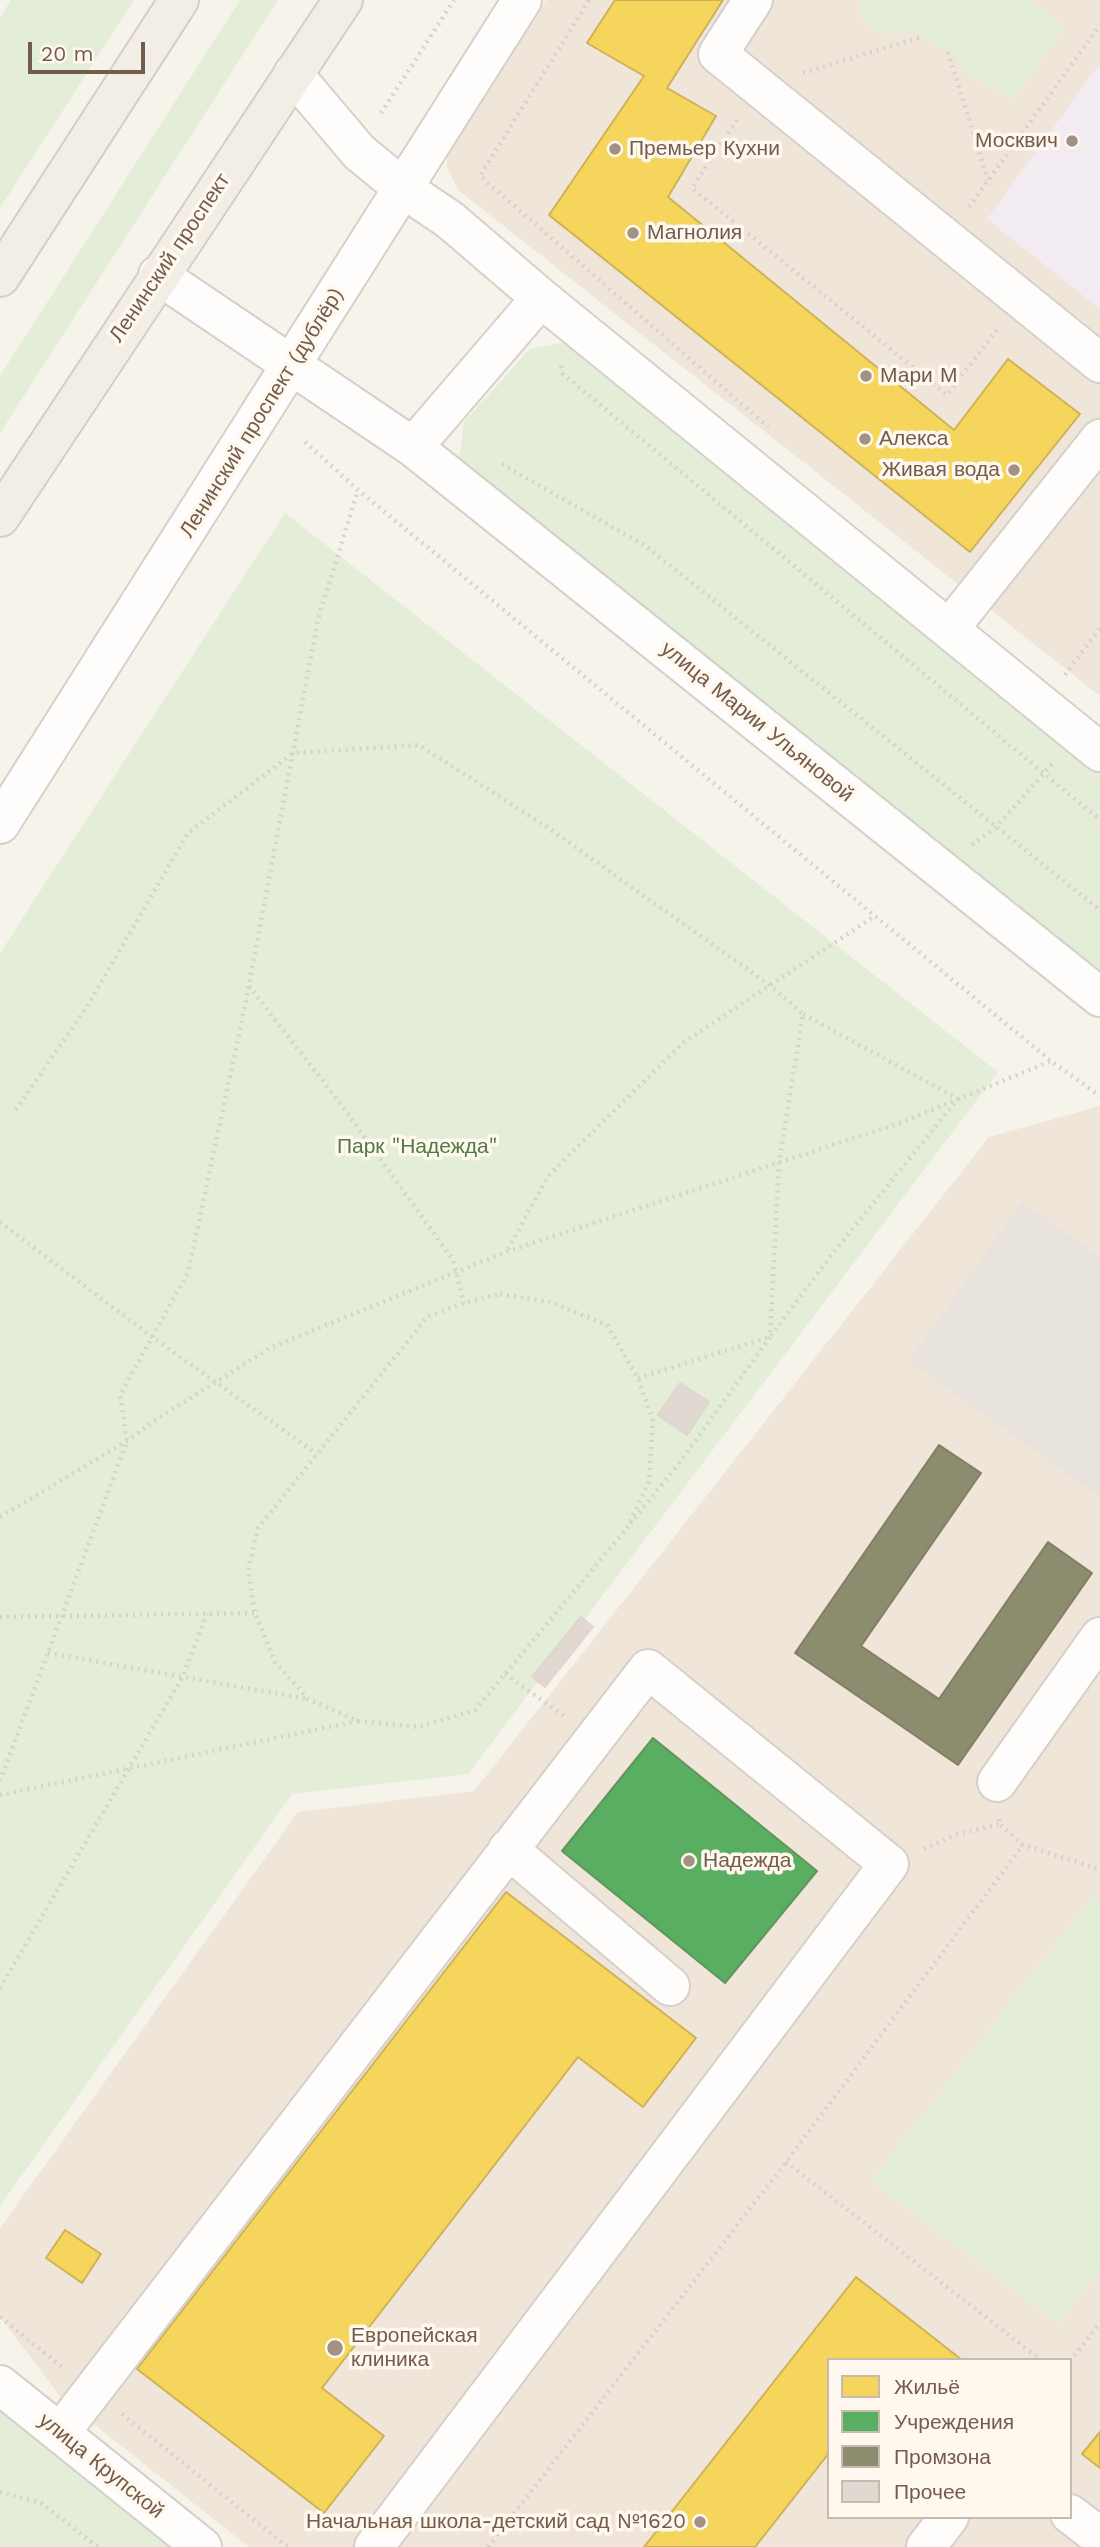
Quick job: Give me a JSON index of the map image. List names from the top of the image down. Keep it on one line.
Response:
{"streets":{"main road":["Ленинский проспект"],"street":["Ленинский проспект (дублёр)","улица Марии Ульяновой","улица Крупской"]},"crossings":[["Ленинский проспект","улица Марии Ульяновой"],["Ленинский проспект (дублёр)","улица Марии Ульяновой"]],"parks":["Парк \"Надежда\""],"places":["Москвич","Премьер Кухни","Магнолия","Мари М","Алекса","Живая вода","Надежда","Европейская клиника","Начальная школа-детский сад №1620"],"legend":["Жильё","Учреждения","Промзона","Прочее"],"scale_bar":"20 m"}
